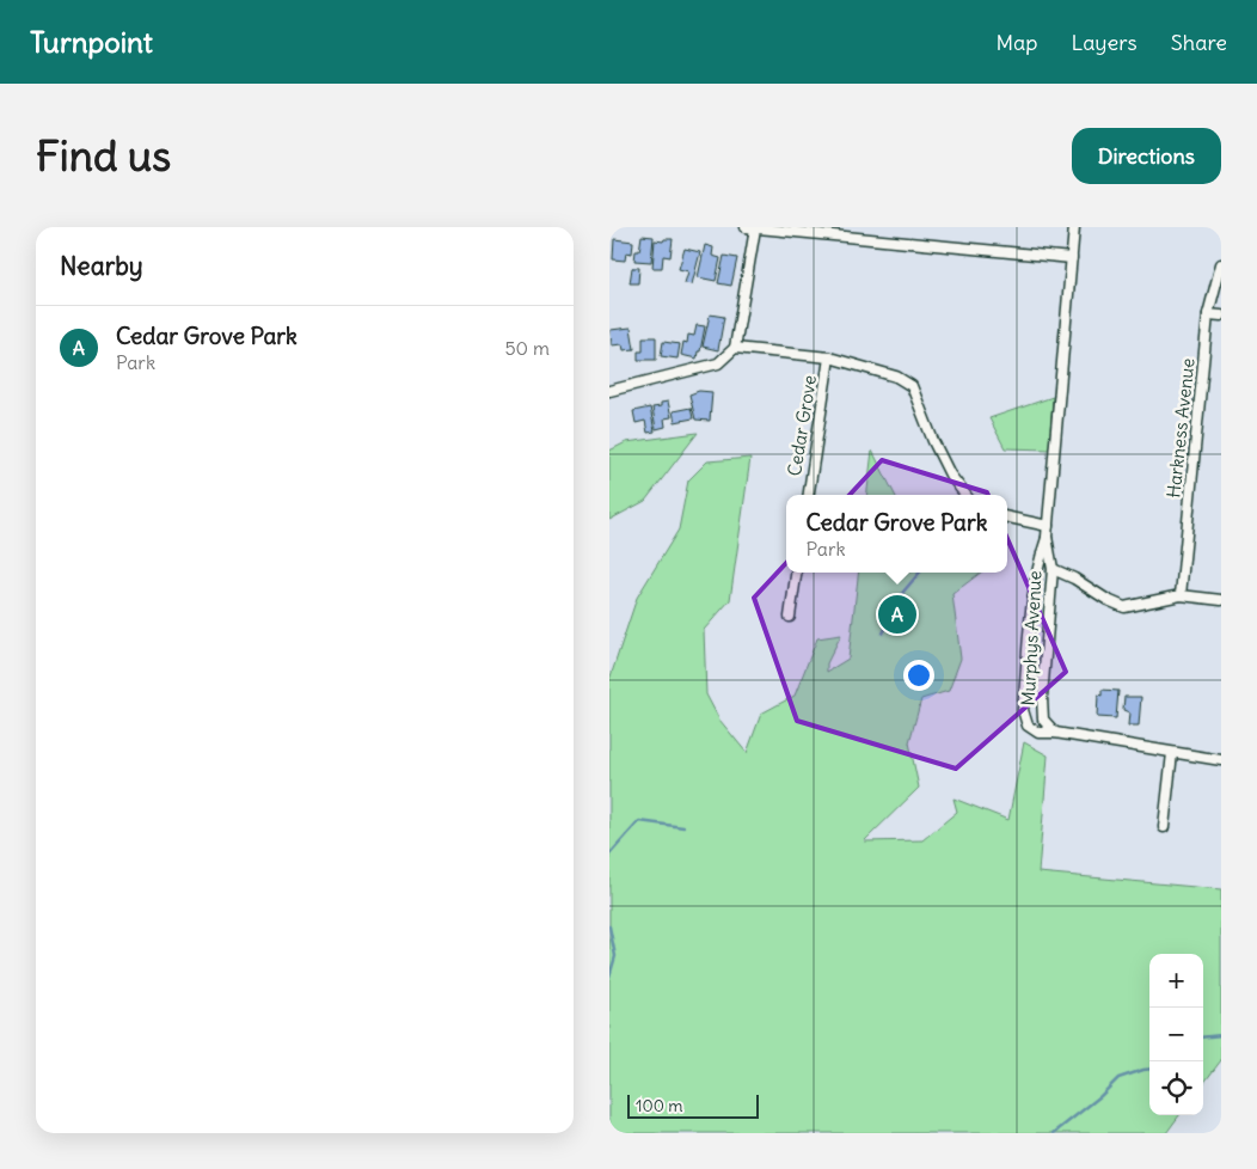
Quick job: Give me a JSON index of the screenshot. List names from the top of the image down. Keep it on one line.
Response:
{"streets":{"street":["Cedar Grove","Harkness Avenue","Murphys Avenue"]},"scale_bar":"100 m","page":{"header":"Turnpoint","nav":["Map","Layers","Share"],"buttons":"Directions","title":"Find us","heading":"Nearby","list":[{"mark":"A","name":"Cedar Grove Park","note":"Park","value":"50 m"}],"popup":["Cedar Grove Park","Park"],"pins":"A","map_buttons":["+","−"],"scale":"100 m"}}
